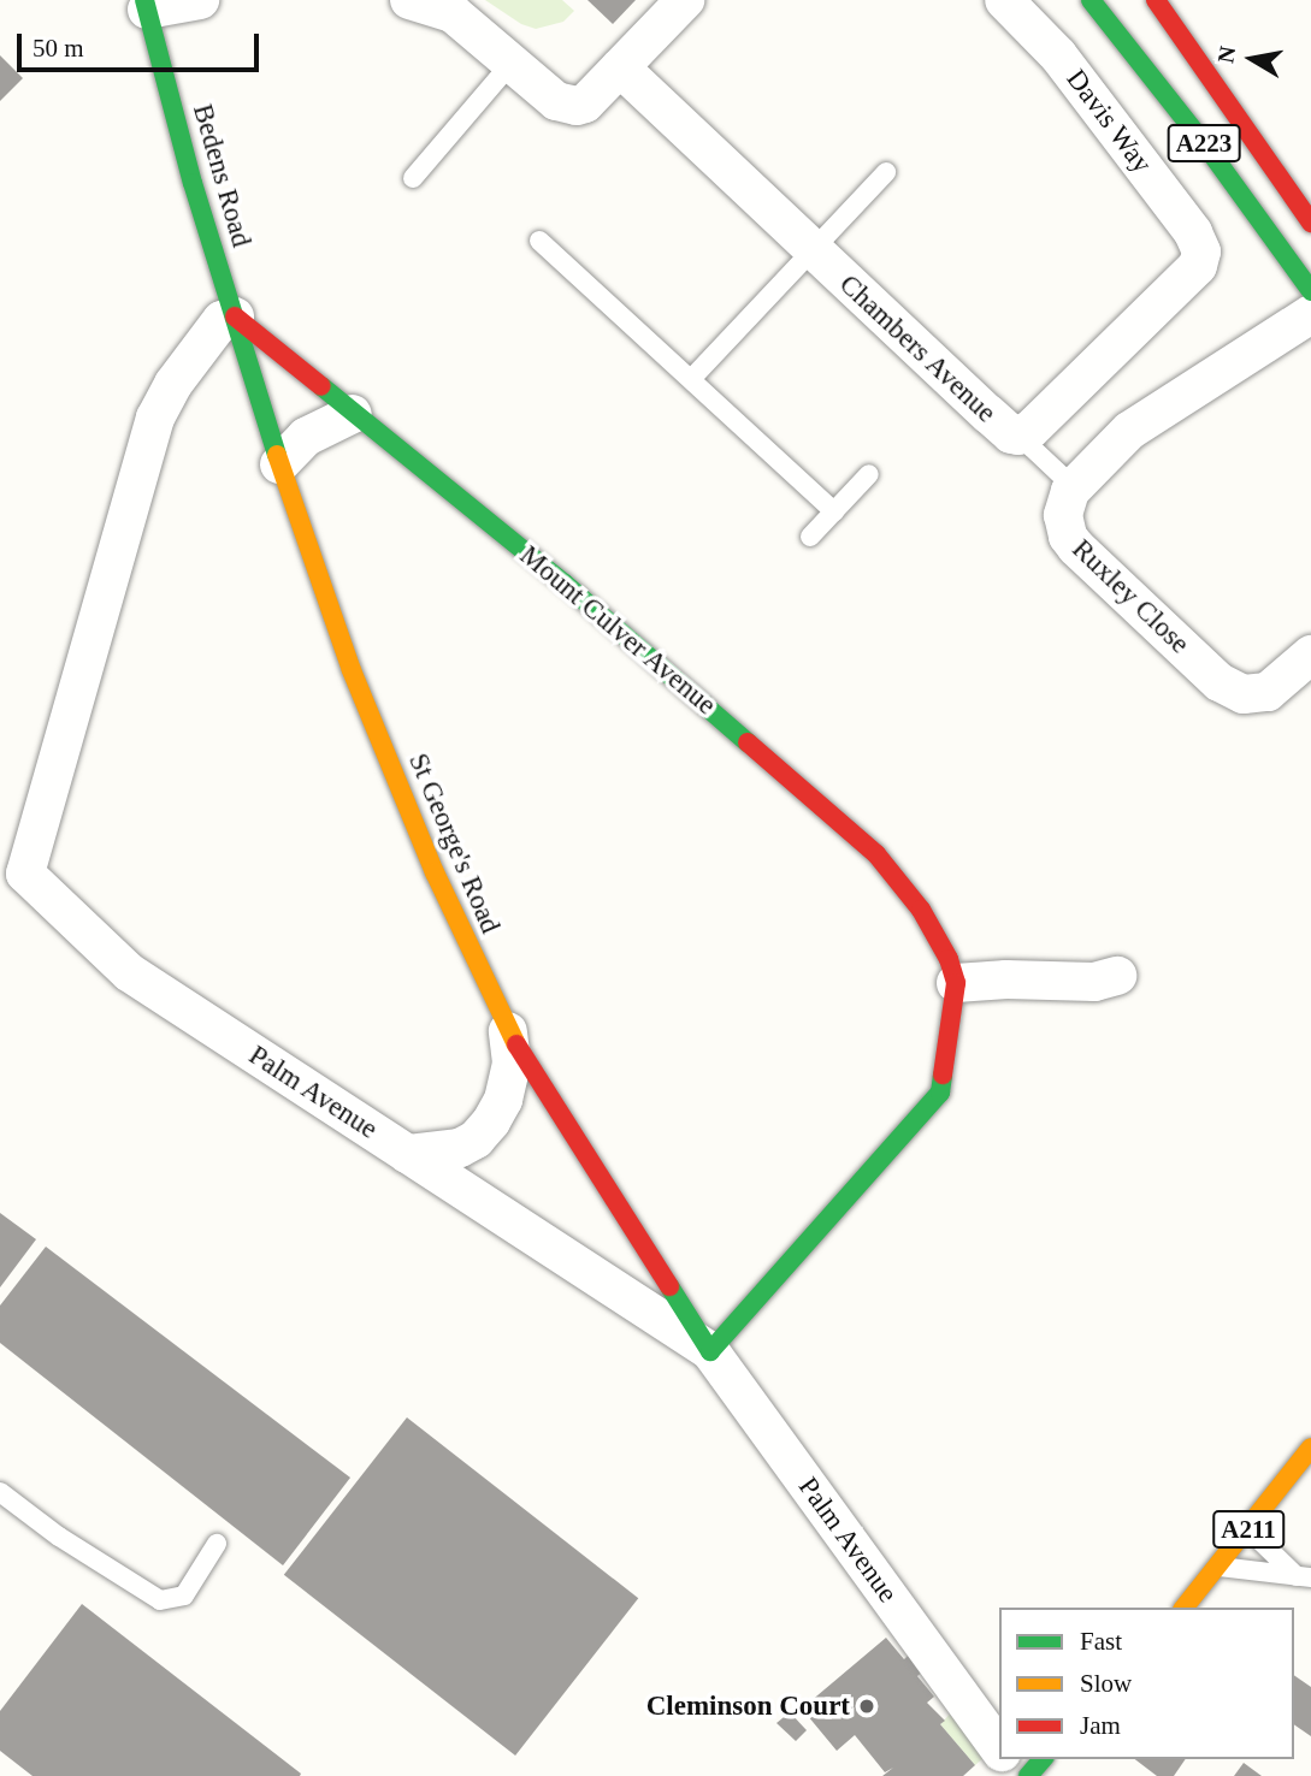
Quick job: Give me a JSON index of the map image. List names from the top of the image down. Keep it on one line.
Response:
{"streets":{"street":["Davis Way","A223","Bedens Road","Chambers Avenue","Ruxley Close","Mount Culver Avenue","St George's Road","Palm Avenue","A211"]},"crossings":[["Davis Way","Chambers Avenue"],["Bedens Road","Mount Culver Avenue"],["Bedens Road","St George's Road"],["Bedens Road","Palm Avenue"],["Mount Culver Avenue","St George's Road"],["Mount Culver Avenue","Palm Avenue"],["St George's Road","Palm Avenue"]],"places":["Cleminson Court"],"legend":["Fast","Slow","Jam"],"scale_bar":"50 m","north":"left"}
